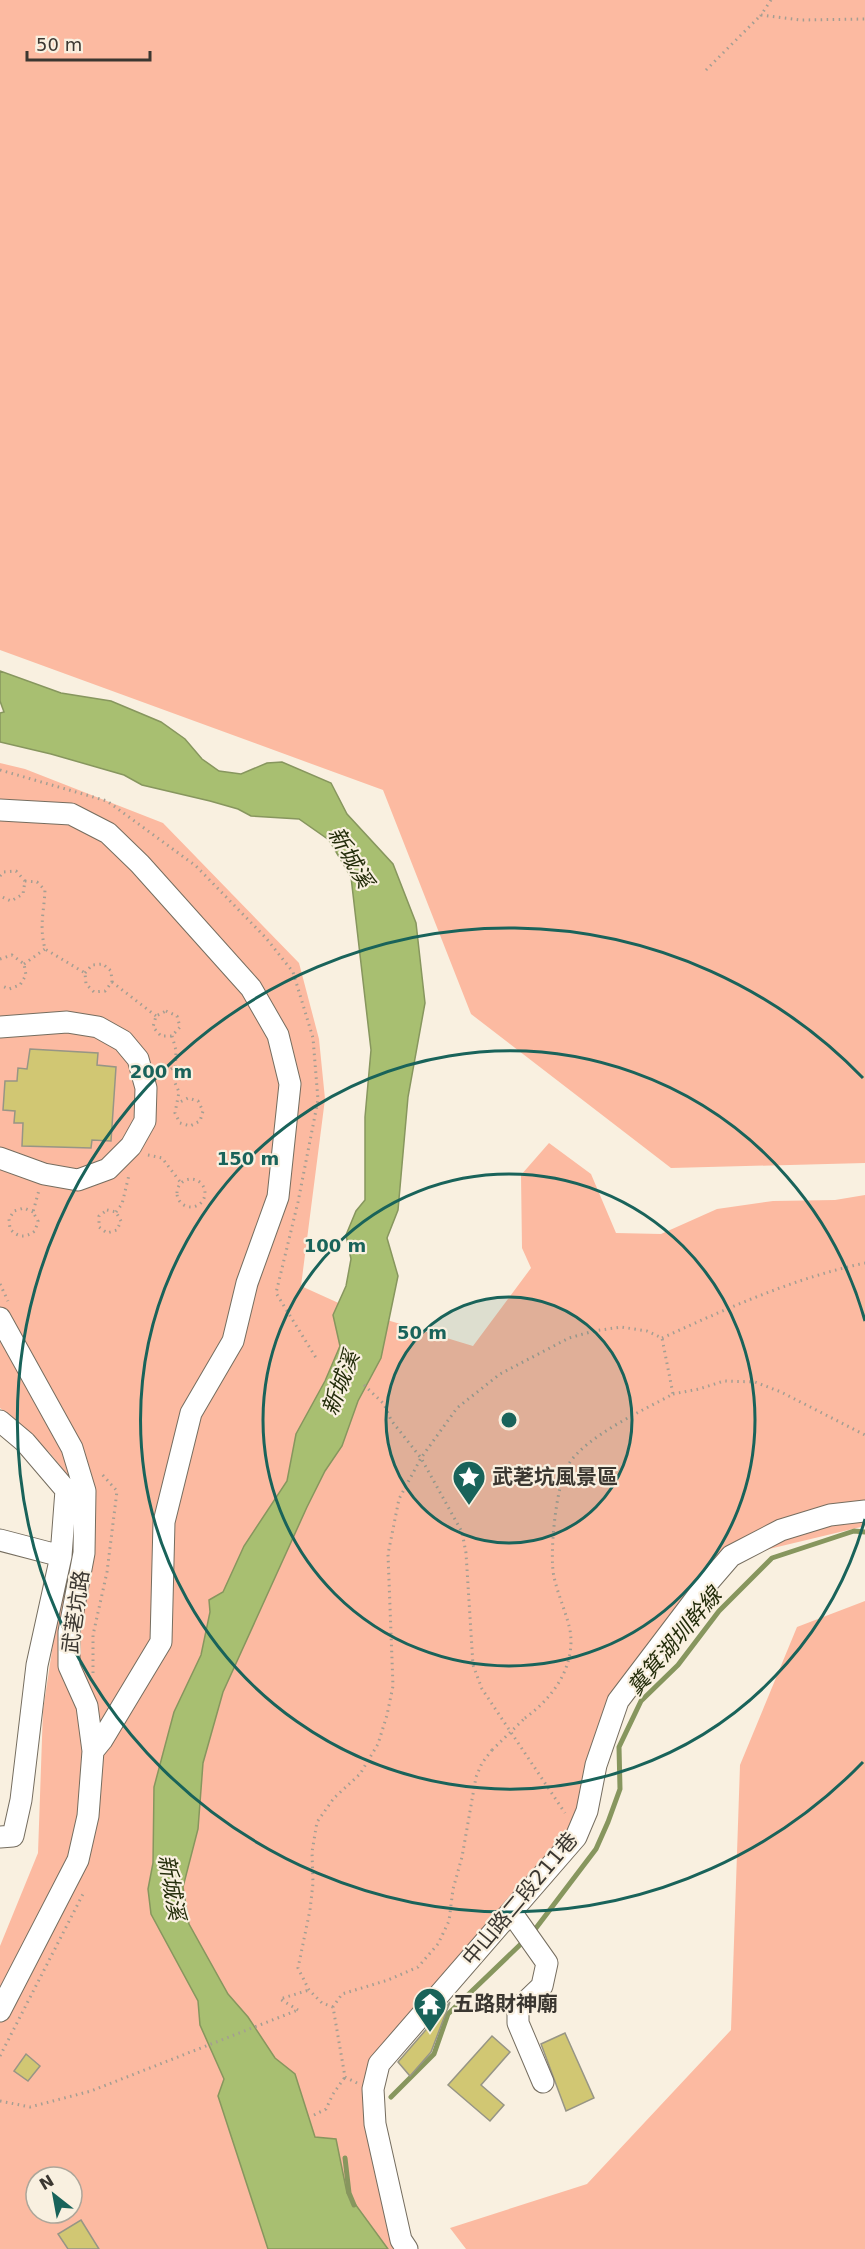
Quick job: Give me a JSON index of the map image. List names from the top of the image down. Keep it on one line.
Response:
{"streets":{"street":["武荖坑路","中山路二段211巷"]},"water":["新城溪","糞箕湖圳幹線"],"places":{"place":["武荖坑風景區"],"temple":["五路財神廟"]},"scale_bar":"50 m","north":"top left","rings":["200 m","150 m","100 m","50 m"]}
